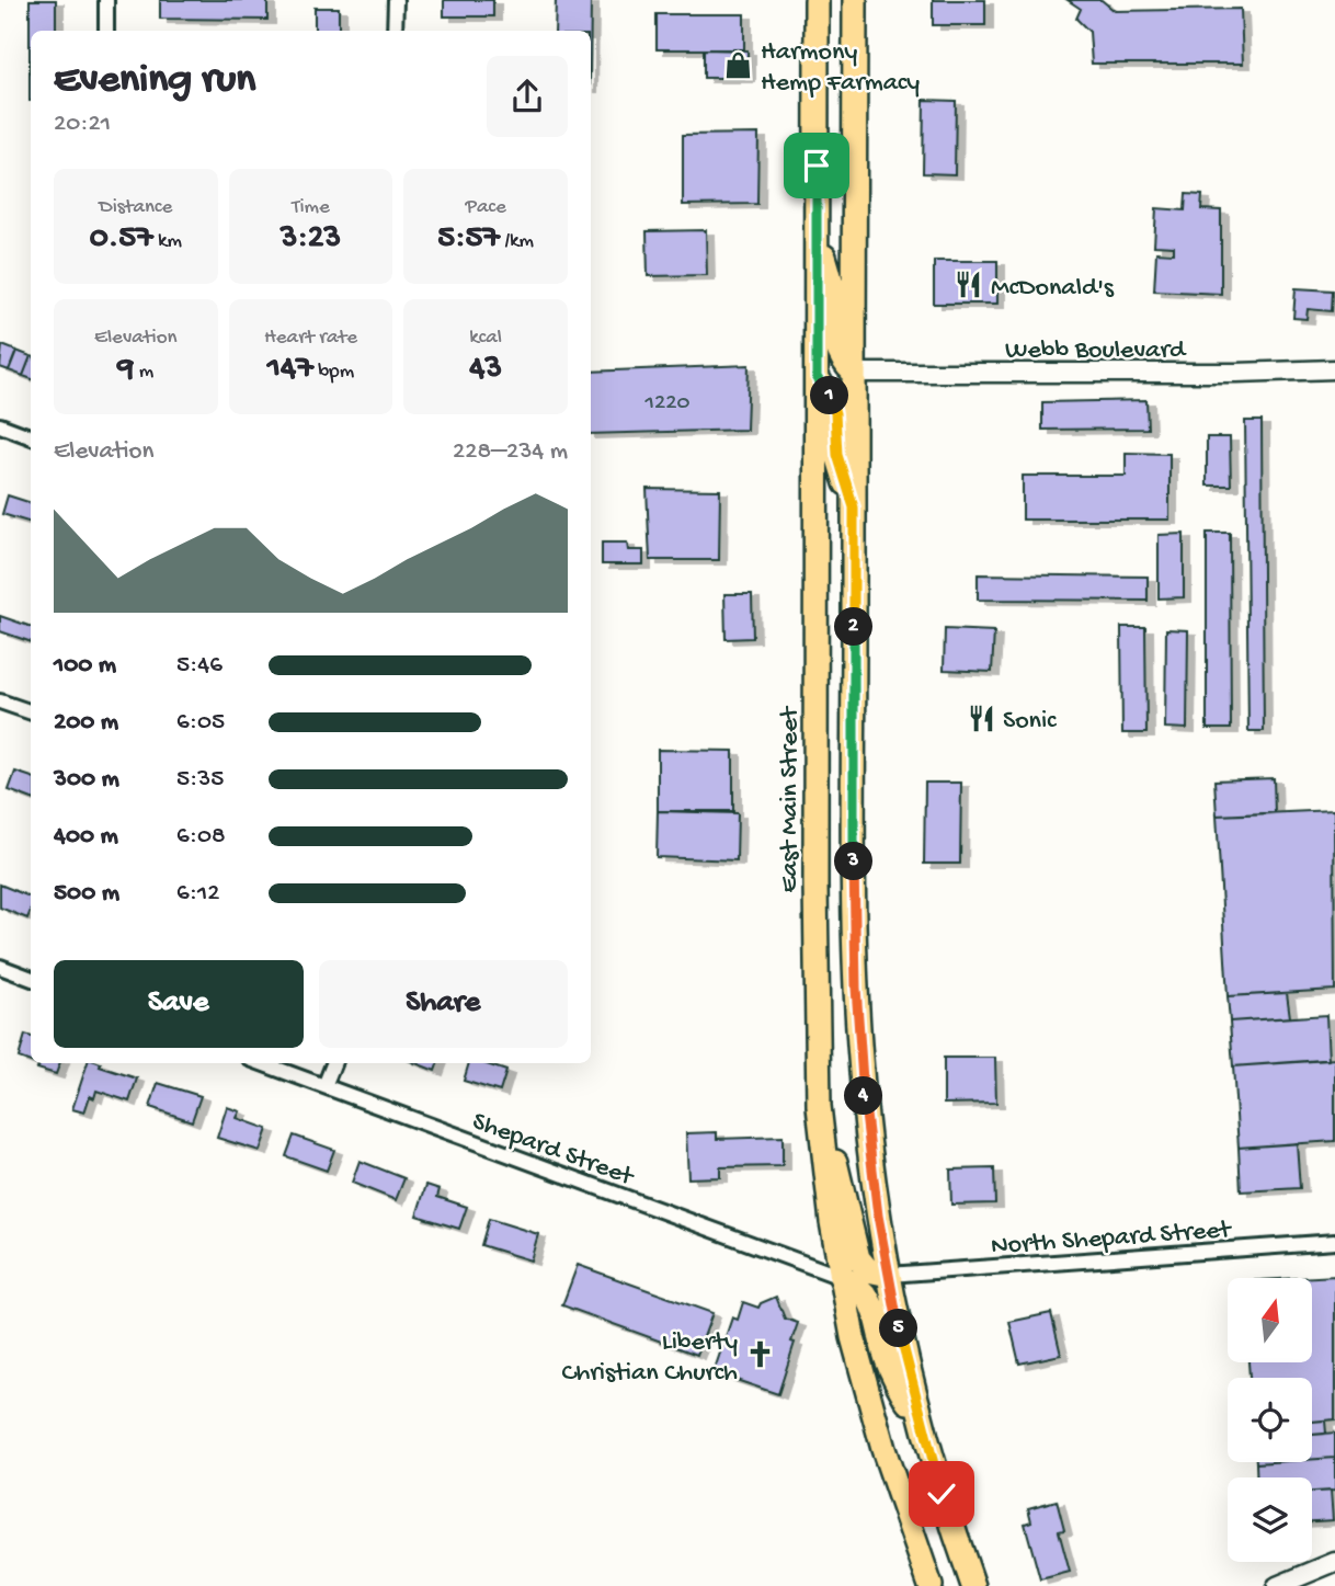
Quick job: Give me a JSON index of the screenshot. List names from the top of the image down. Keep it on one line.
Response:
{"streets":{"main road":["East Main Street"],"street":["Webb Boulevard","Shepard Street","North Shepard Street"]},"crossings":[["East Main Street","Shepard Street"]],"places":{"shop":["Harmony Hemp Farmacy"],"restaurant":["McDonald's","Sonic"],"church":["Liberty Christian Church"]},"house_numbers":["1220"],"north":"top","page":{"heading":["Evening run","20:21"],"stats":[["Distance","0.57 km"],["Time","3:23"],["Pace","5:57 /km"],["Elevation","9 m"],["Heart rate","147 bpm"],["kcal","43"]],"pins":["1","2","3","4","5"],"chart":["Elevation","228–234 m"],"list":[{"name":"100 m","note":"5:46"},{"name":"200 m","note":"6:05"},{"name":"300 m","note":"5:35"},{"name":"400 m","note":"6:08"},{"name":"500 m","note":"6:12"}],"buttons":["Save","Share"]}}
